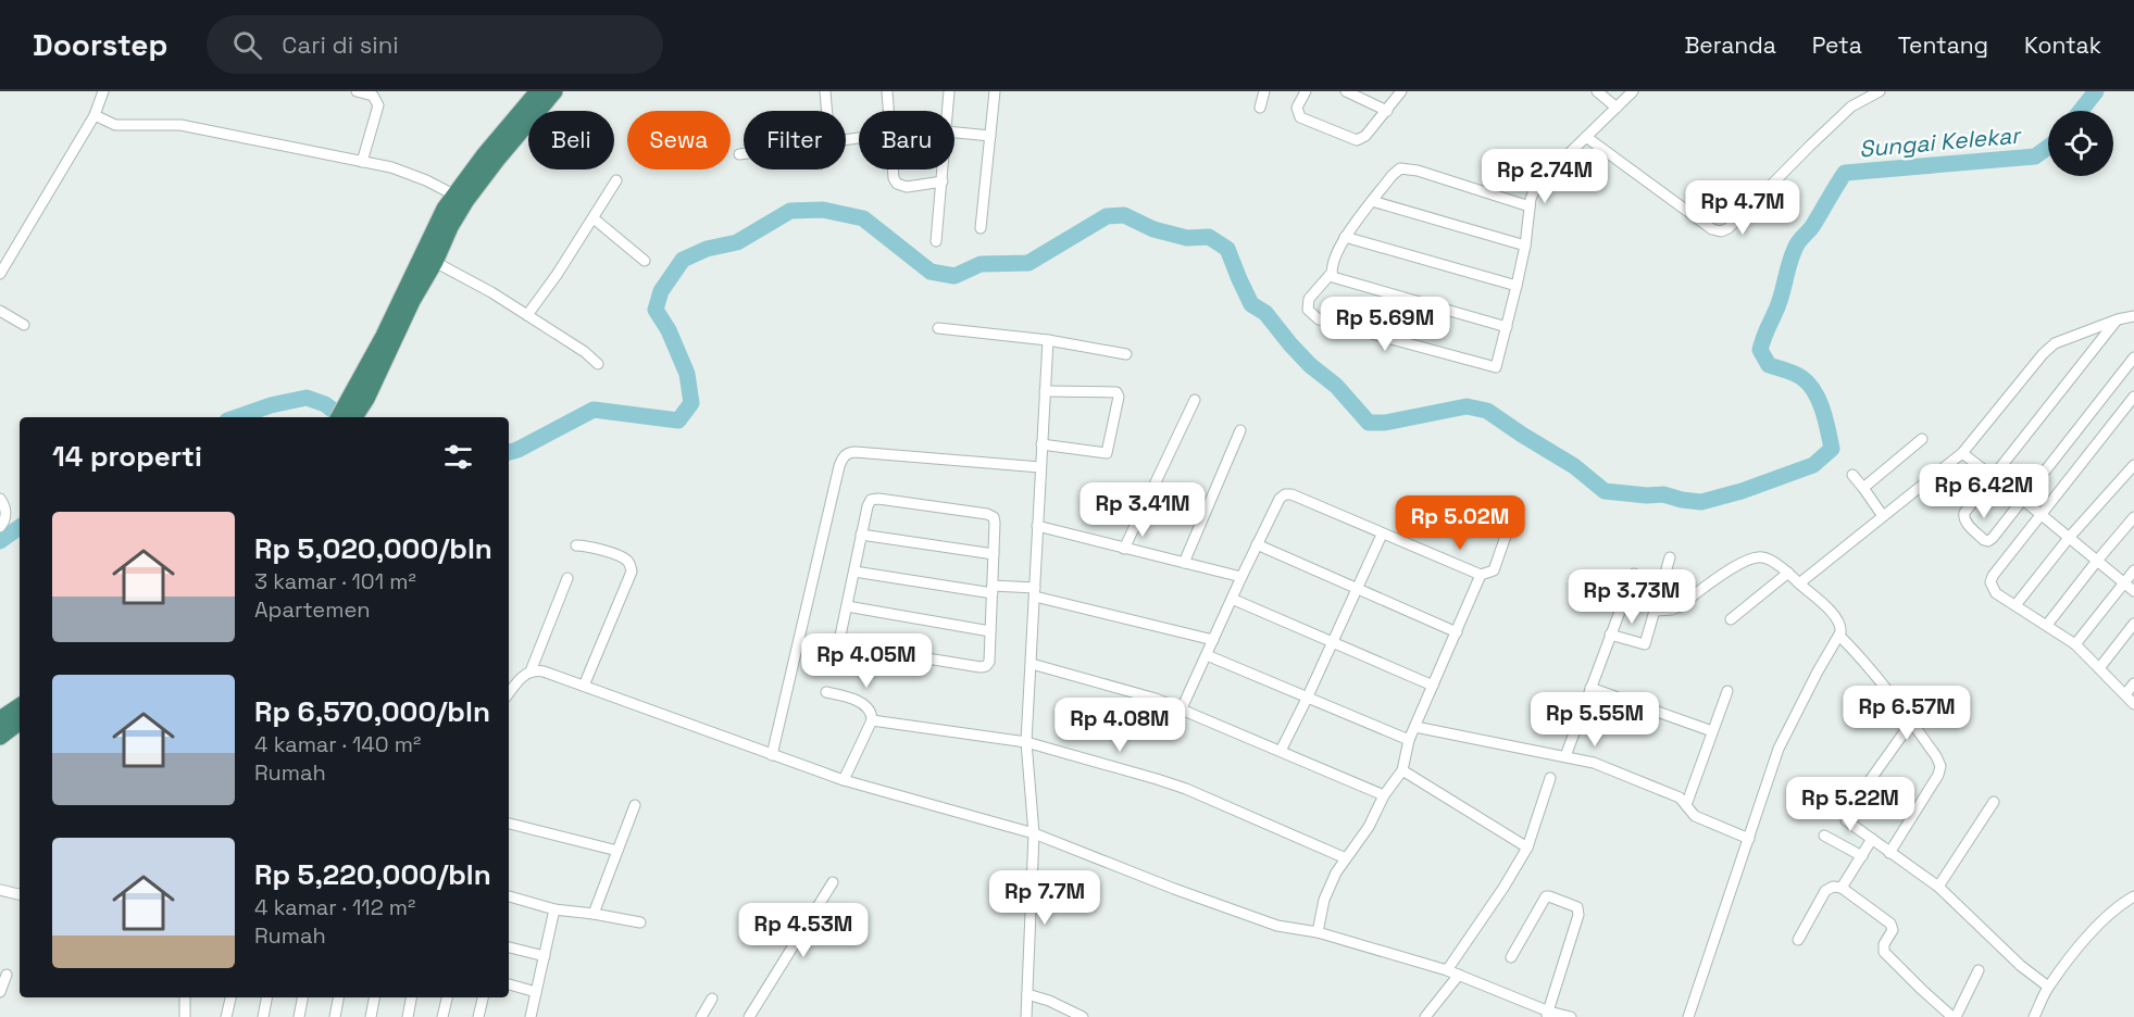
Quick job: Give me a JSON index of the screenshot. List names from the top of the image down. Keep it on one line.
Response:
{"water":["Sungai Kelekar"],"page":{"header":"Doorstep","search":"Cari di sini","nav":["Beranda","Peta","Tentang","Kontak"],"chip":["Beli","Sewa","Filter","Baru"],"price":["Rp 2.74M","Rp 4.7M","Rp 5.69M","Rp 6.42M","Rp 3.41M","Rp 5.02M","Rp 3.73M","Rp 4.05M","Rp 6.57M","Rp 5.55M","Rp 4.08M","Rp 5.22M","Rp 7.7M","Rp 4.53M"],"heading":"14 properti","list":[{"name":"Rp 5,020,000/bln","note":"3 kamar · 101 m² · Apartemen"},{"name":"Rp 6,570,000/bln","note":"4 kamar · 140 m² · Rumah"},{"name":"Rp 5,220,000/bln","note":"4 kamar · 112 m² · Rumah"}]}}
